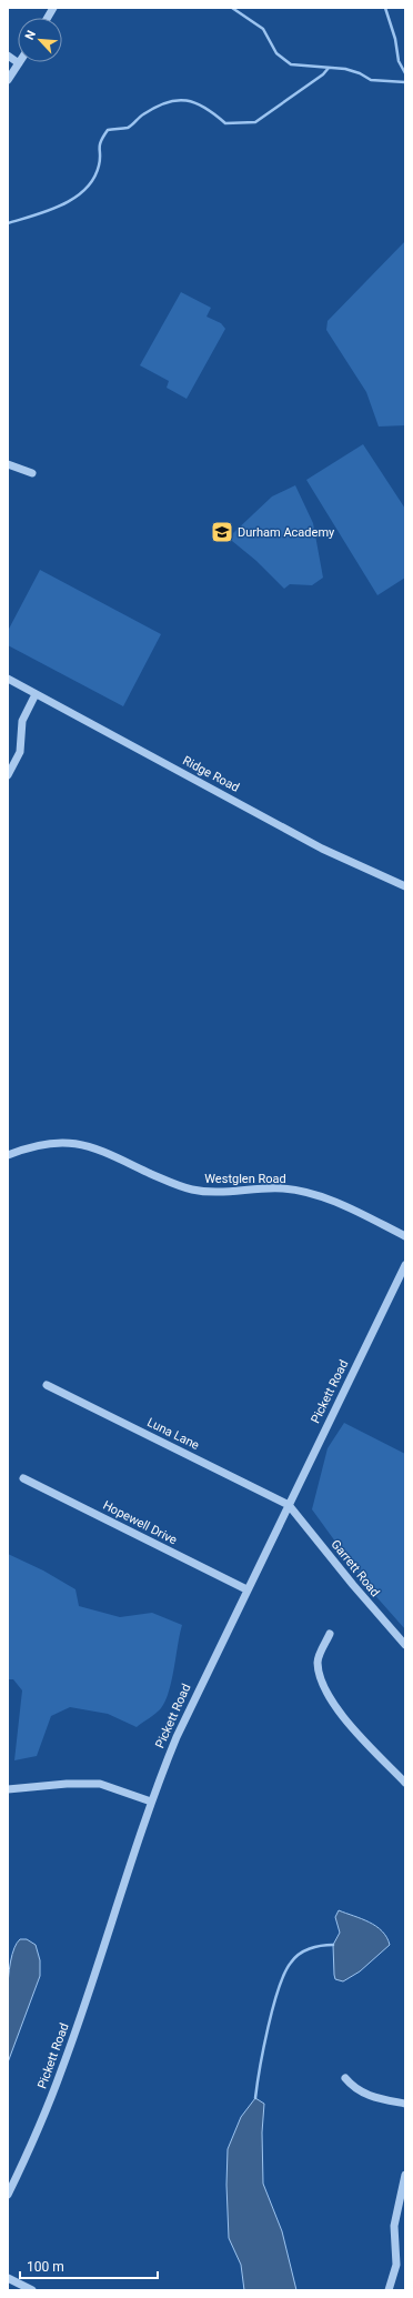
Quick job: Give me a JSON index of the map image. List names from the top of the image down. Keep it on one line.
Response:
{"streets":{"street":["Ridge Road","Westglen Road","Pickett Road","Luna Lane","Hopewell Drive","Garrett Road"]},"crossings":[["Pickett Road","Luna Lane"],["Pickett Road","Hopewell Drive"],["Pickett Road","Garrett Road"],["Luna Lane","Garrett Road"]],"places":{"school or university":["Durham Academy"]},"scale_bar":"100 m","north":"top left"}
